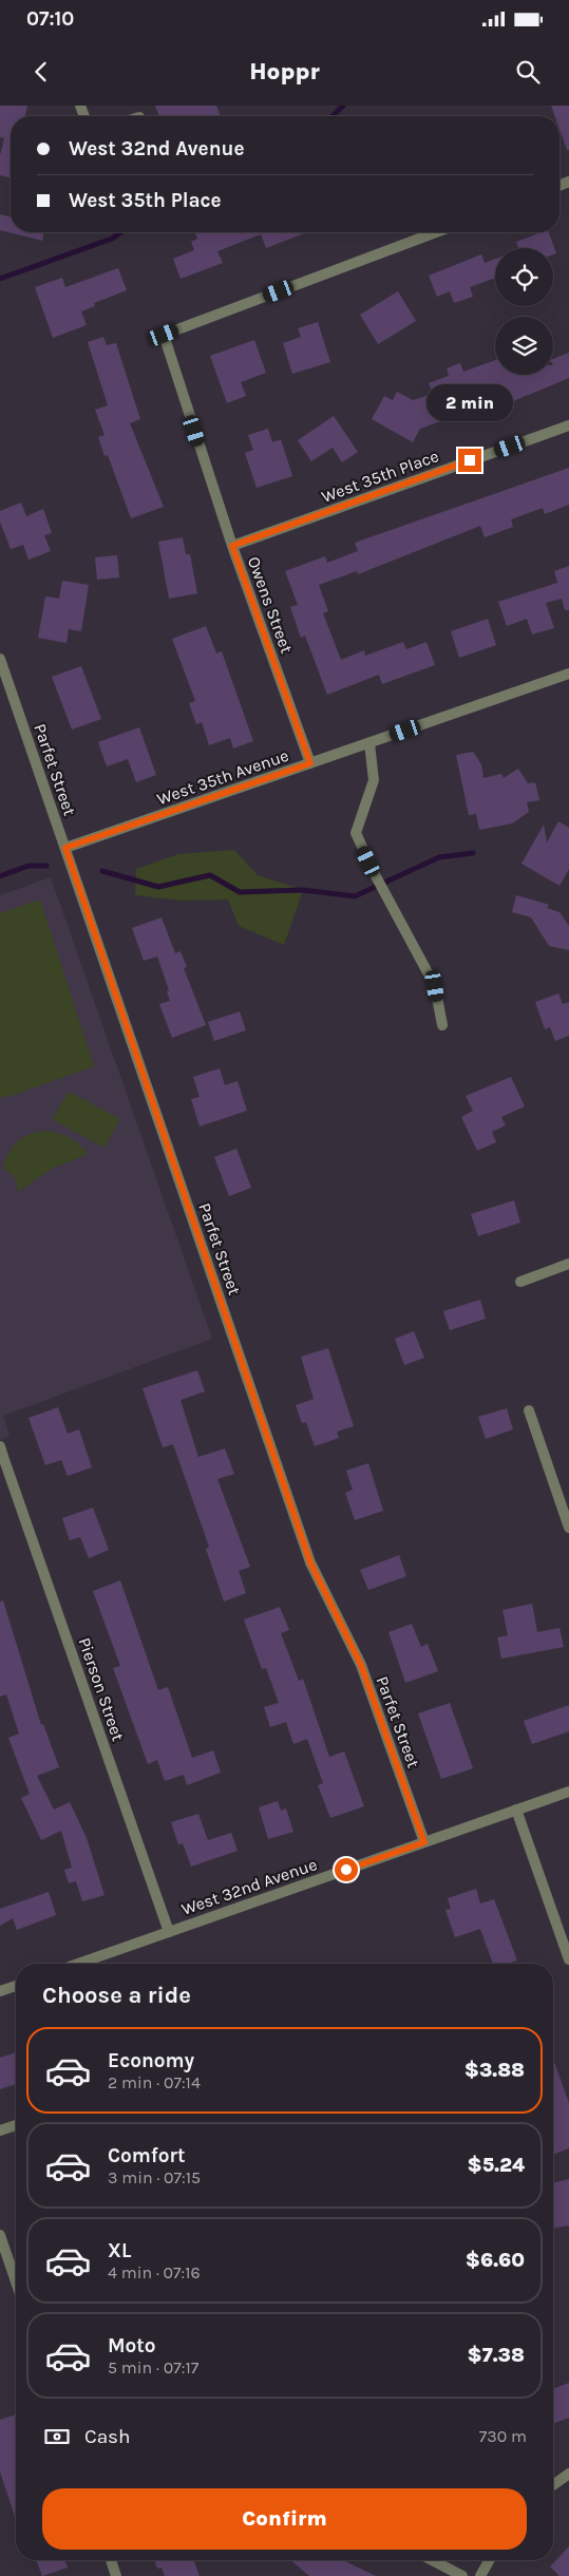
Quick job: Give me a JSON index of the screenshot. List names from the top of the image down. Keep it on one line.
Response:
{"streets":{"street":["West 35th Place","Owens Street","Parfet Street","West 35th Avenue","Pierson Street","West 32nd Avenue"]},"crossings":[["West 35th Place","Owens Street"],["Owens Street","West 35th Avenue"],["Parfet Street","West 35th Avenue"],["Parfet Street","West 32nd Avenue"],["Pierson Street","West 32nd Avenue"]],"page":{"status":"07:10","header":"Hoppr","banner":["West 32nd Avenue","West 35th Place"],"bubble":"2 min","heading":"Choose a ride","list":[{"name":"Economy","note":"2 min · 07:14","value":"$3.88"},{"name":"Comfort","note":"3 min · 07:15","value":"$5.24"},{"name":"XL","note":"4 min · 07:16","value":"$6.60"},{"name":"Moto","note":"5 min · 07:17","value":"$7.38"}],"pay":["Cash","730 m"],"buttons":"Confirm"}}
